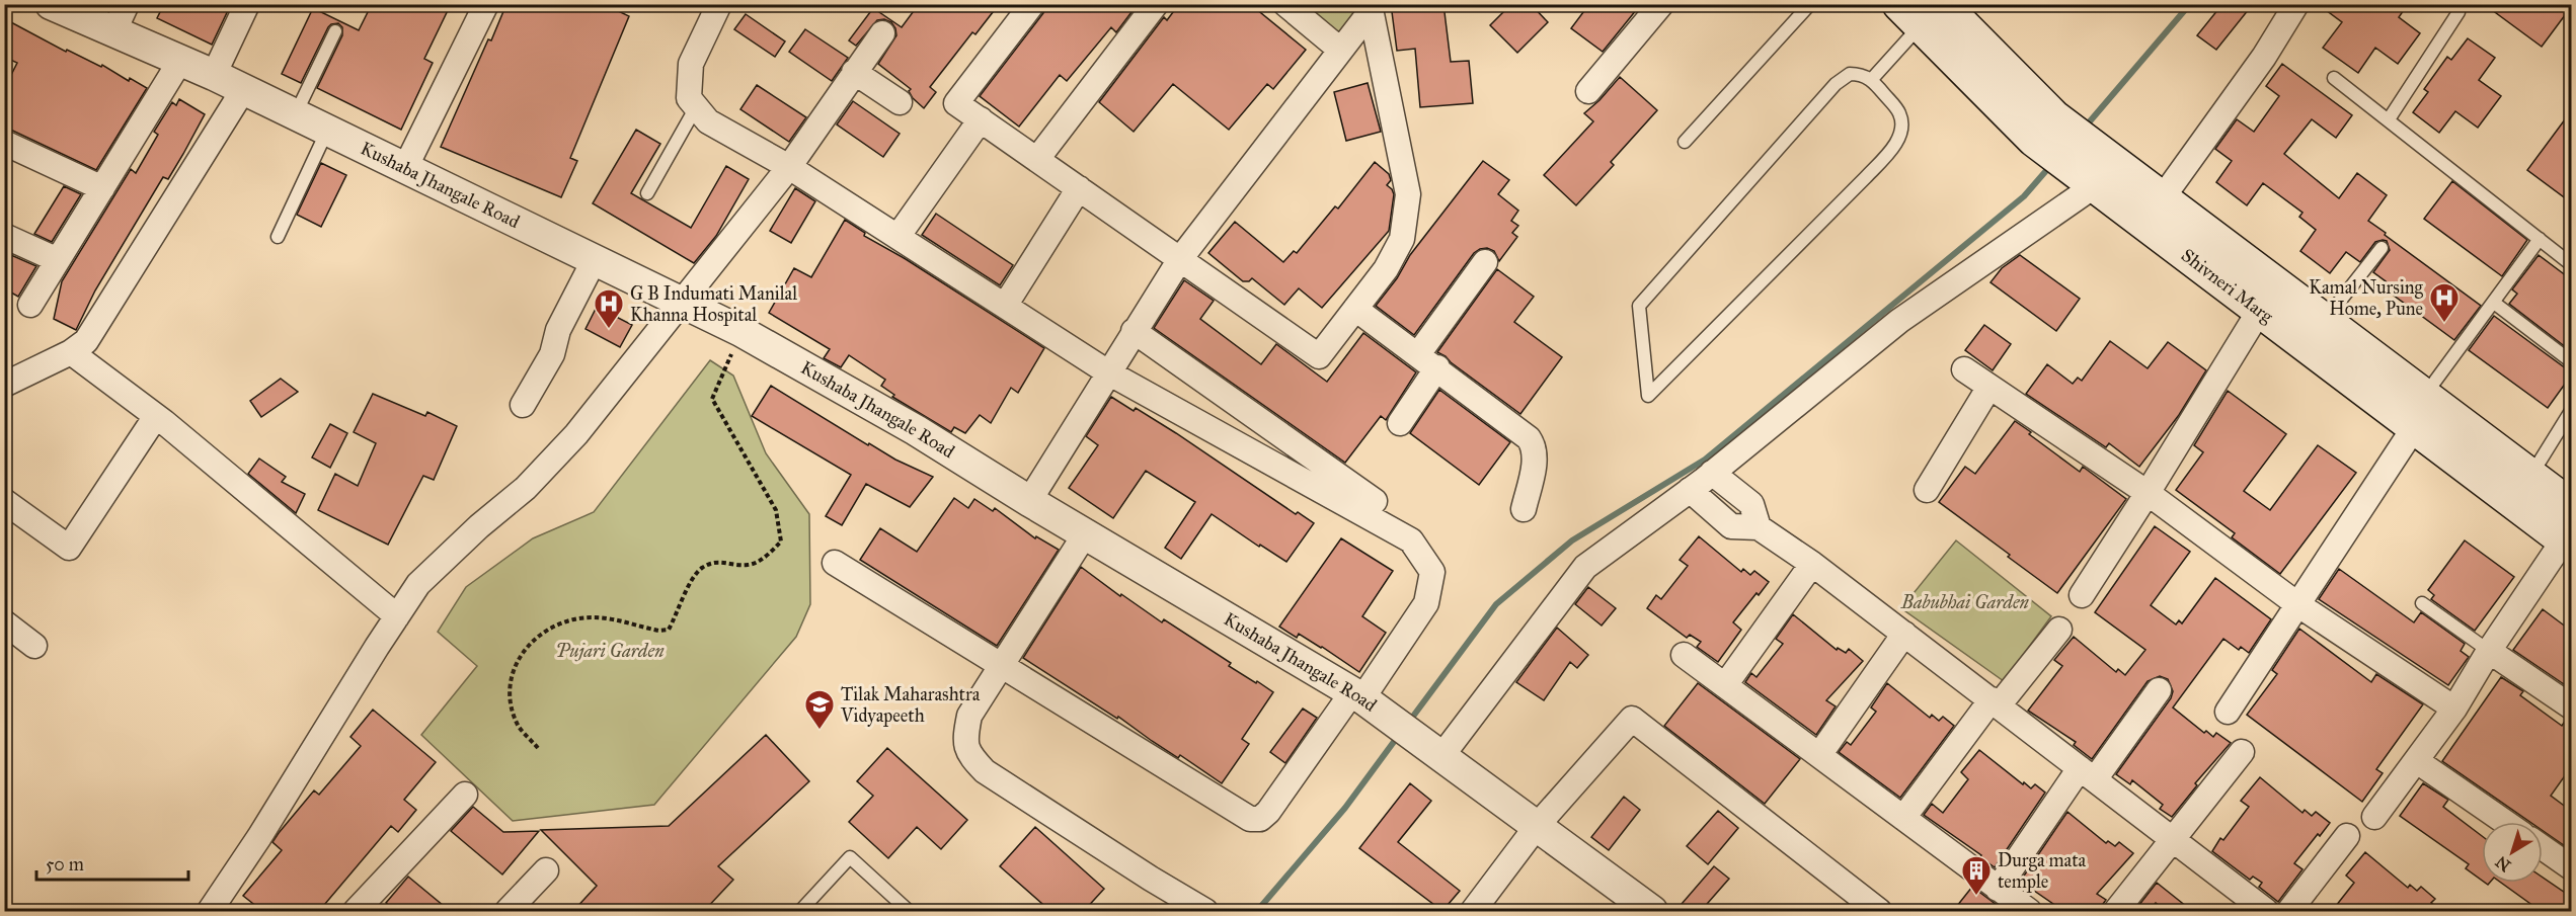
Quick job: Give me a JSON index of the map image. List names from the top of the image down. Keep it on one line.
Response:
{"streets":{"main road":["Shivneri Marg"],"street":["Kushaba Jhangale Road"]},"parks":["Babubhai Garden","Pujari Garden"],"places":{"hospital":["Kamal Nursing Home, Pune","G B Indumati Manilal Khanna Hospital"],"school or university":["Tilak Maharashtra Vidyapeeth"],"building":["Durga mata temple"]},"scale_bar":"50 m","north":"bottom left"}
